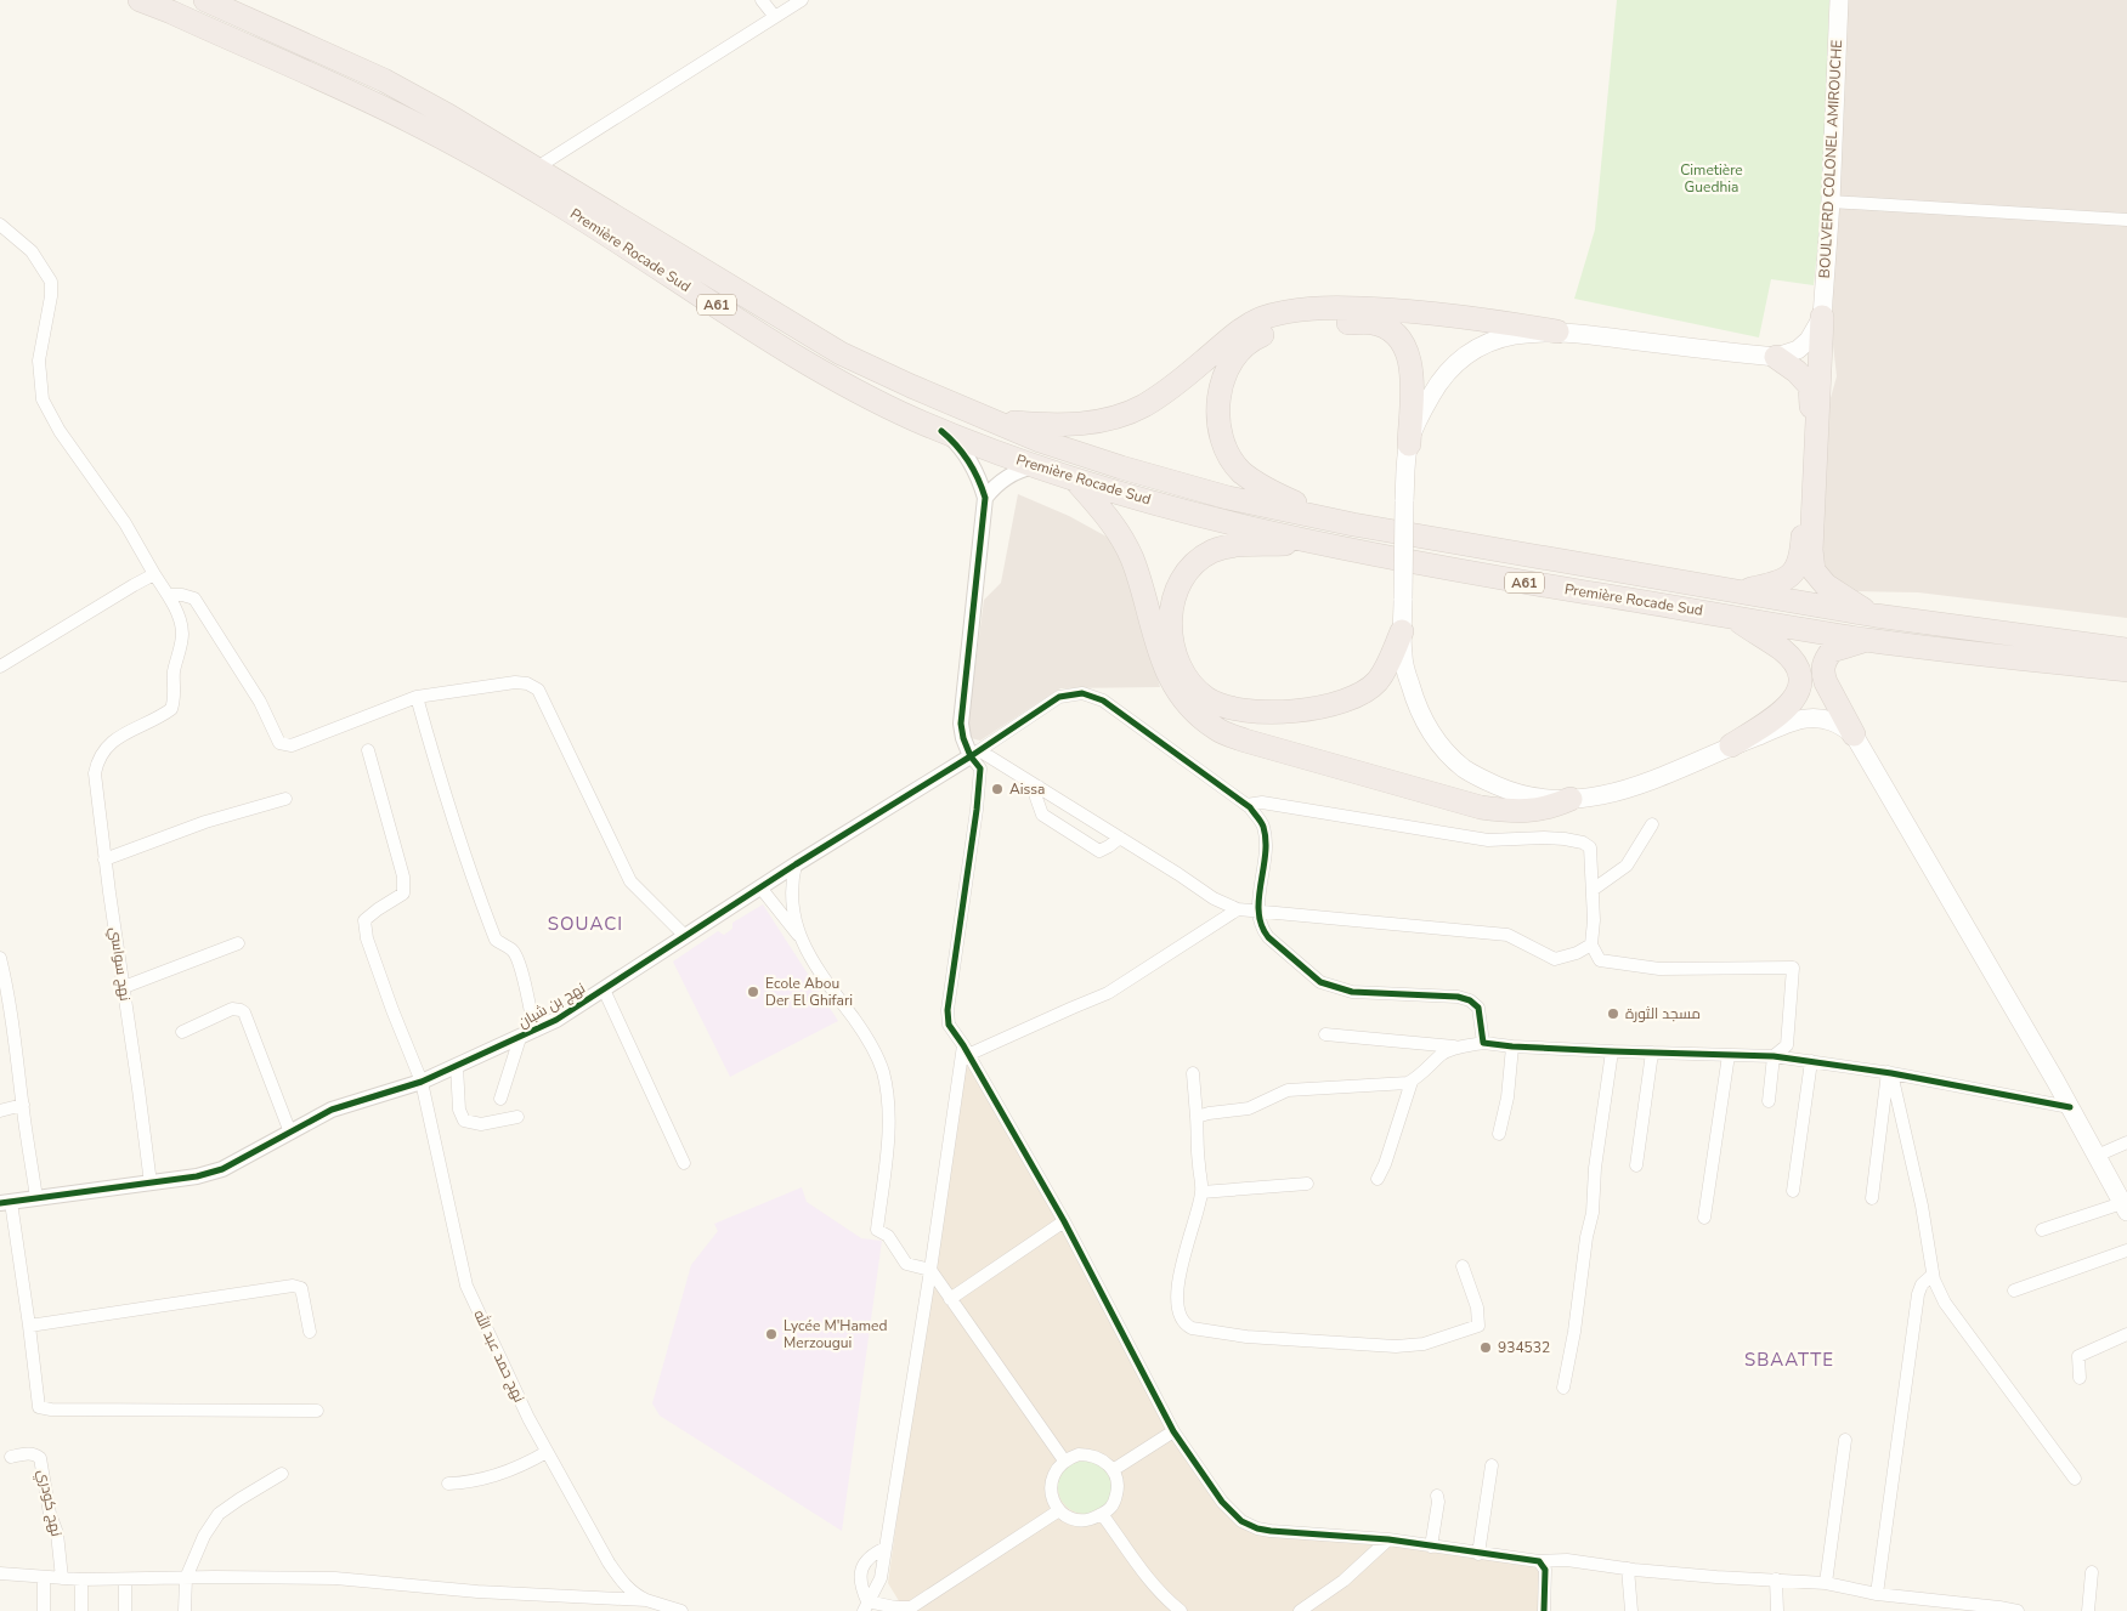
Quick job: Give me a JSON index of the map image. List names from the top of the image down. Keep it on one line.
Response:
{"streets":{"highway":["Première Rocade Sud","A61"],"main road":["BOULVERD COLONEL AMIROUCHE"],"street":["نهج سواسي","نهج بن شبان","نهج حمد عبد الله","نهج كودري"]},"crossings":[["نهج سواسي","نهج بن شبان"],["نهج بن شبان","نهج حمد عبد الله"]],"districts":["SOUACI","SBAATTE"],"parks":["Cimetière Guedhia"],"places":["Aissa","Ecole Abou Der El Ghifari","مسجد الثورة","Lycée M'Hamed Merzougui","934532"]}
